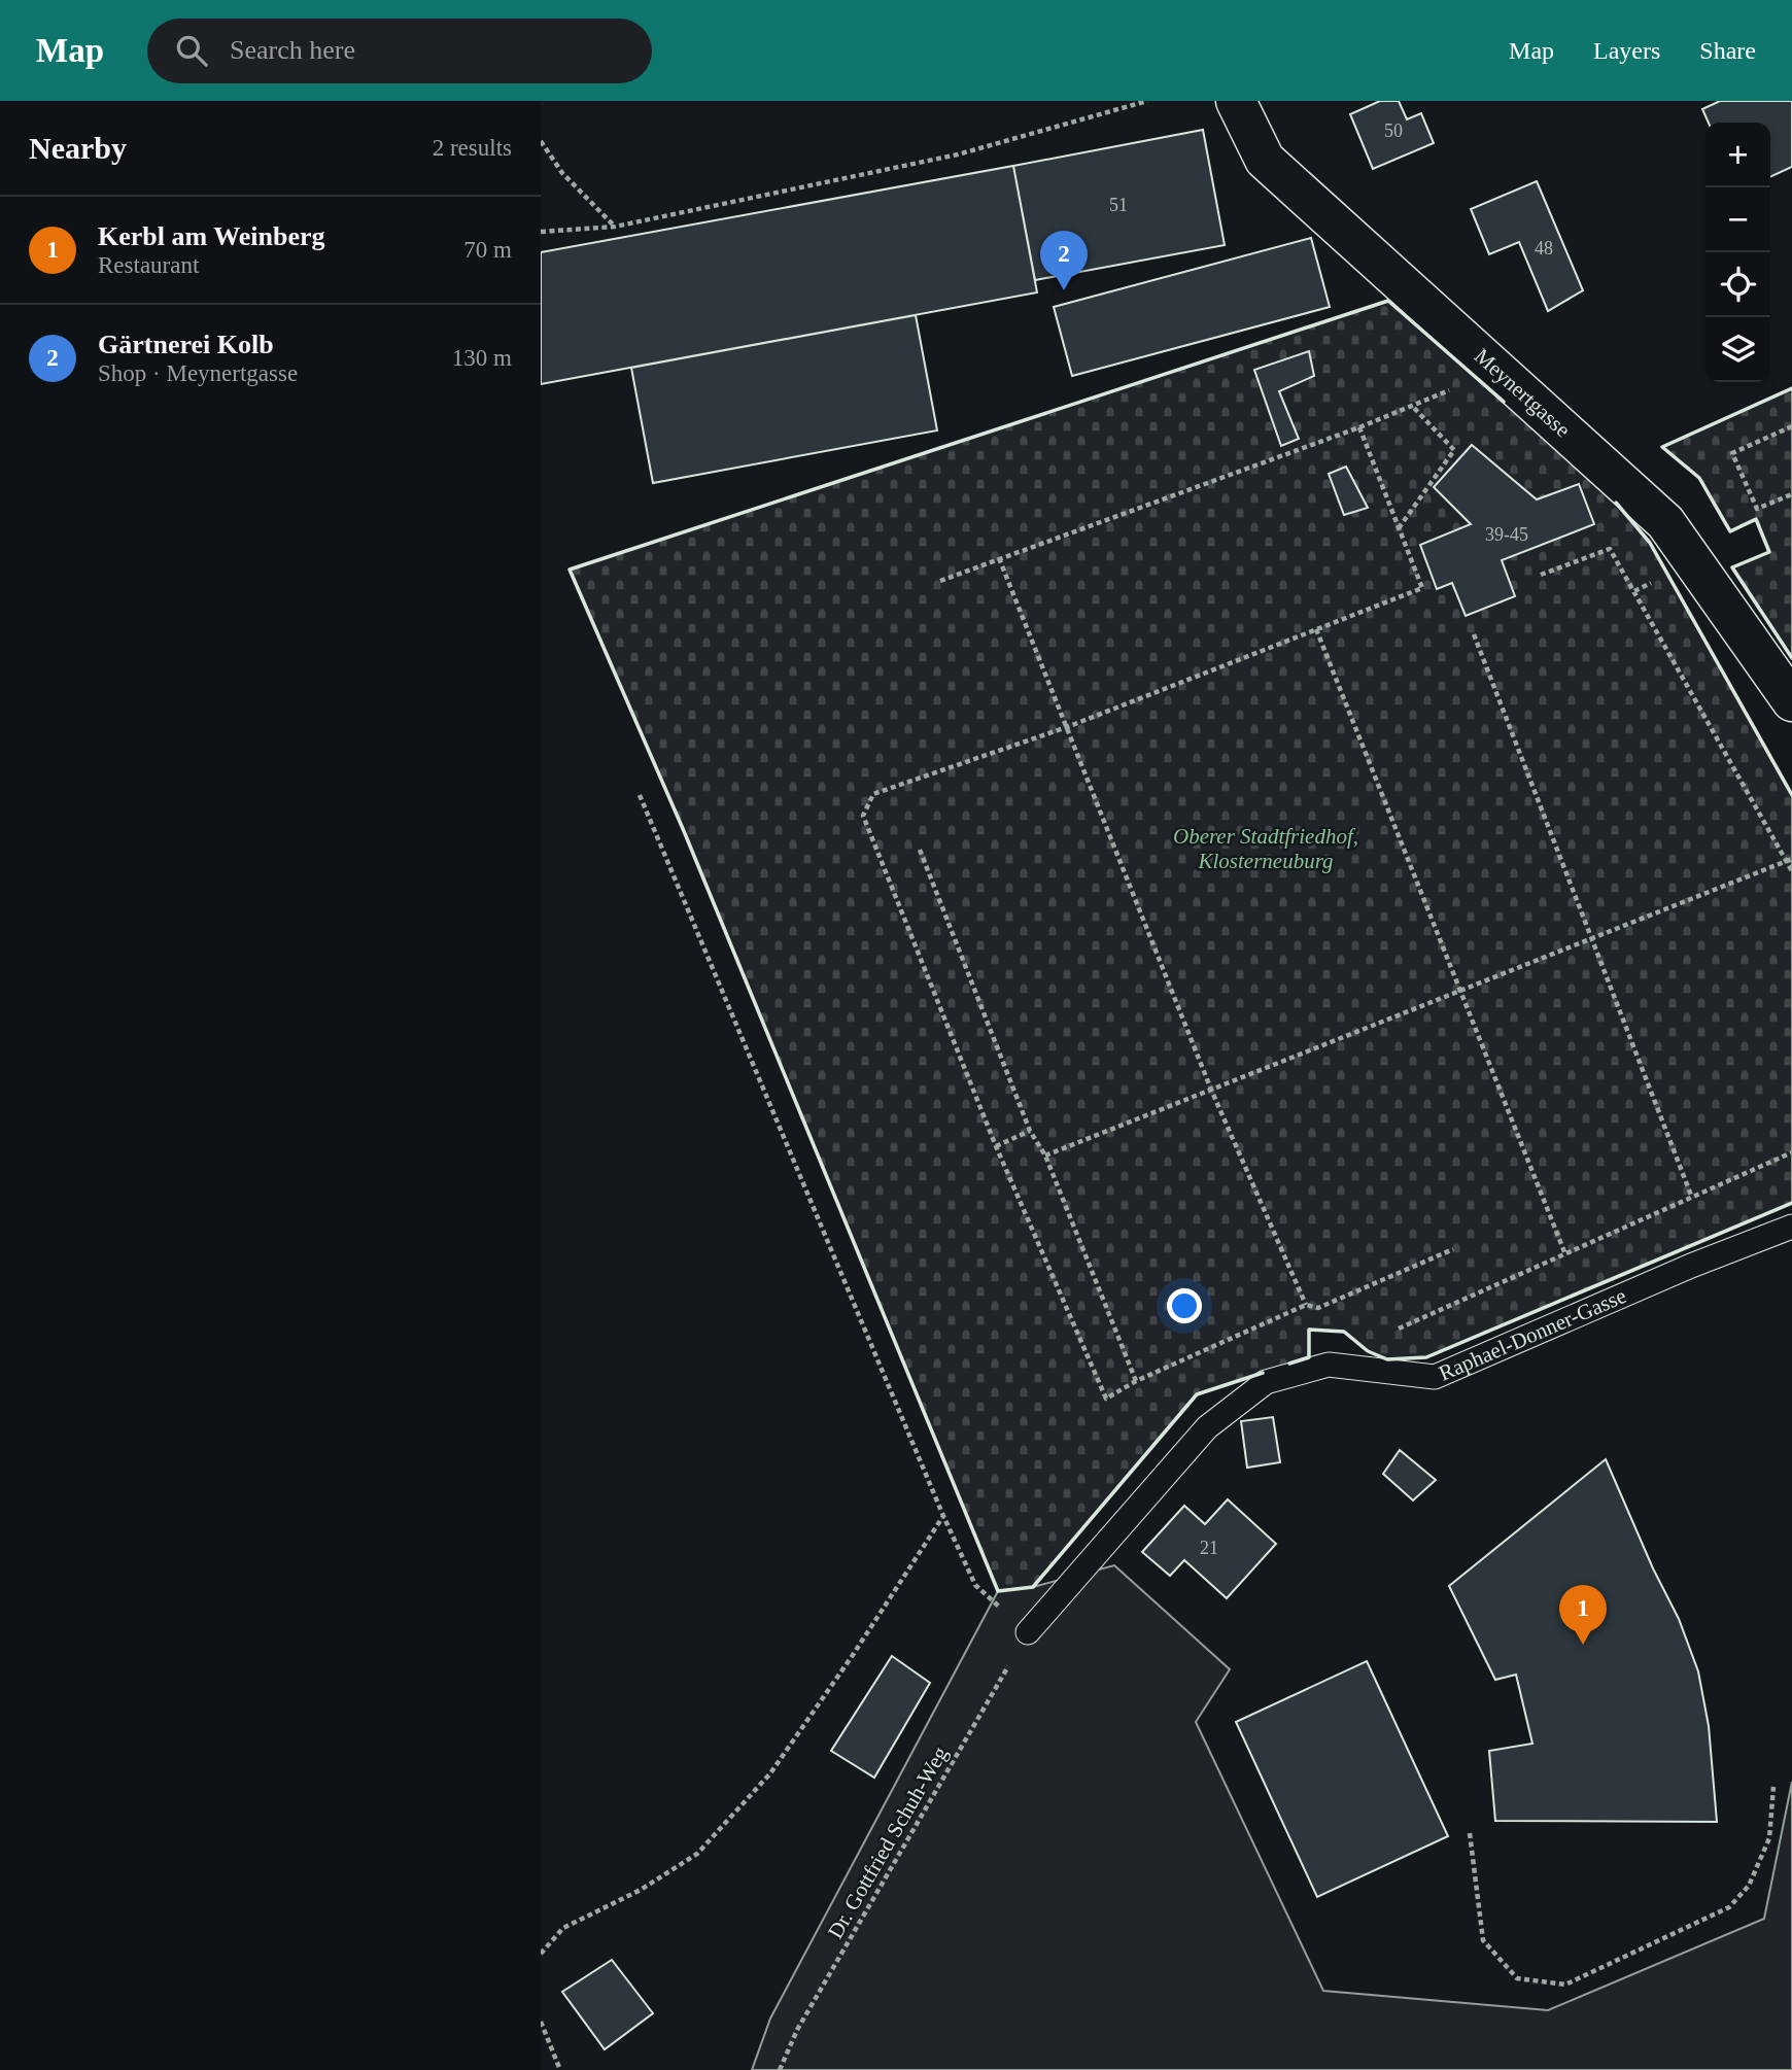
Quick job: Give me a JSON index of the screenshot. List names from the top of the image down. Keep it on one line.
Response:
{"streets":{"street":["Meynertgasse"],"lane":["Raphael-Donner-Gasse"],"path":["Dr. Gottfried Schuh-Weg"]},"crossings":[["Raphael-Donner-Gasse","Dr. Gottfried Schuh-Weg"]],"parks":["Oberer Stadtfriedhof, Klosterneuburg"],"house_numbers":["50","51","48","39-45","21"],"page":{"header":"Map","search":"Search here","nav":["Map","Layers","Share"],"heading":["Nearby","2 results"],"map_buttons":["+","−"],"list":[{"mark":"1","name":"Kerbl am Weinberg","note":"Restaurant","value":"70 m"},{"mark":"2","name":"Gärtnerei Kolb","note":"Shop · Meynertgasse","value":"130 m"}],"pins":["2","1"]}}
